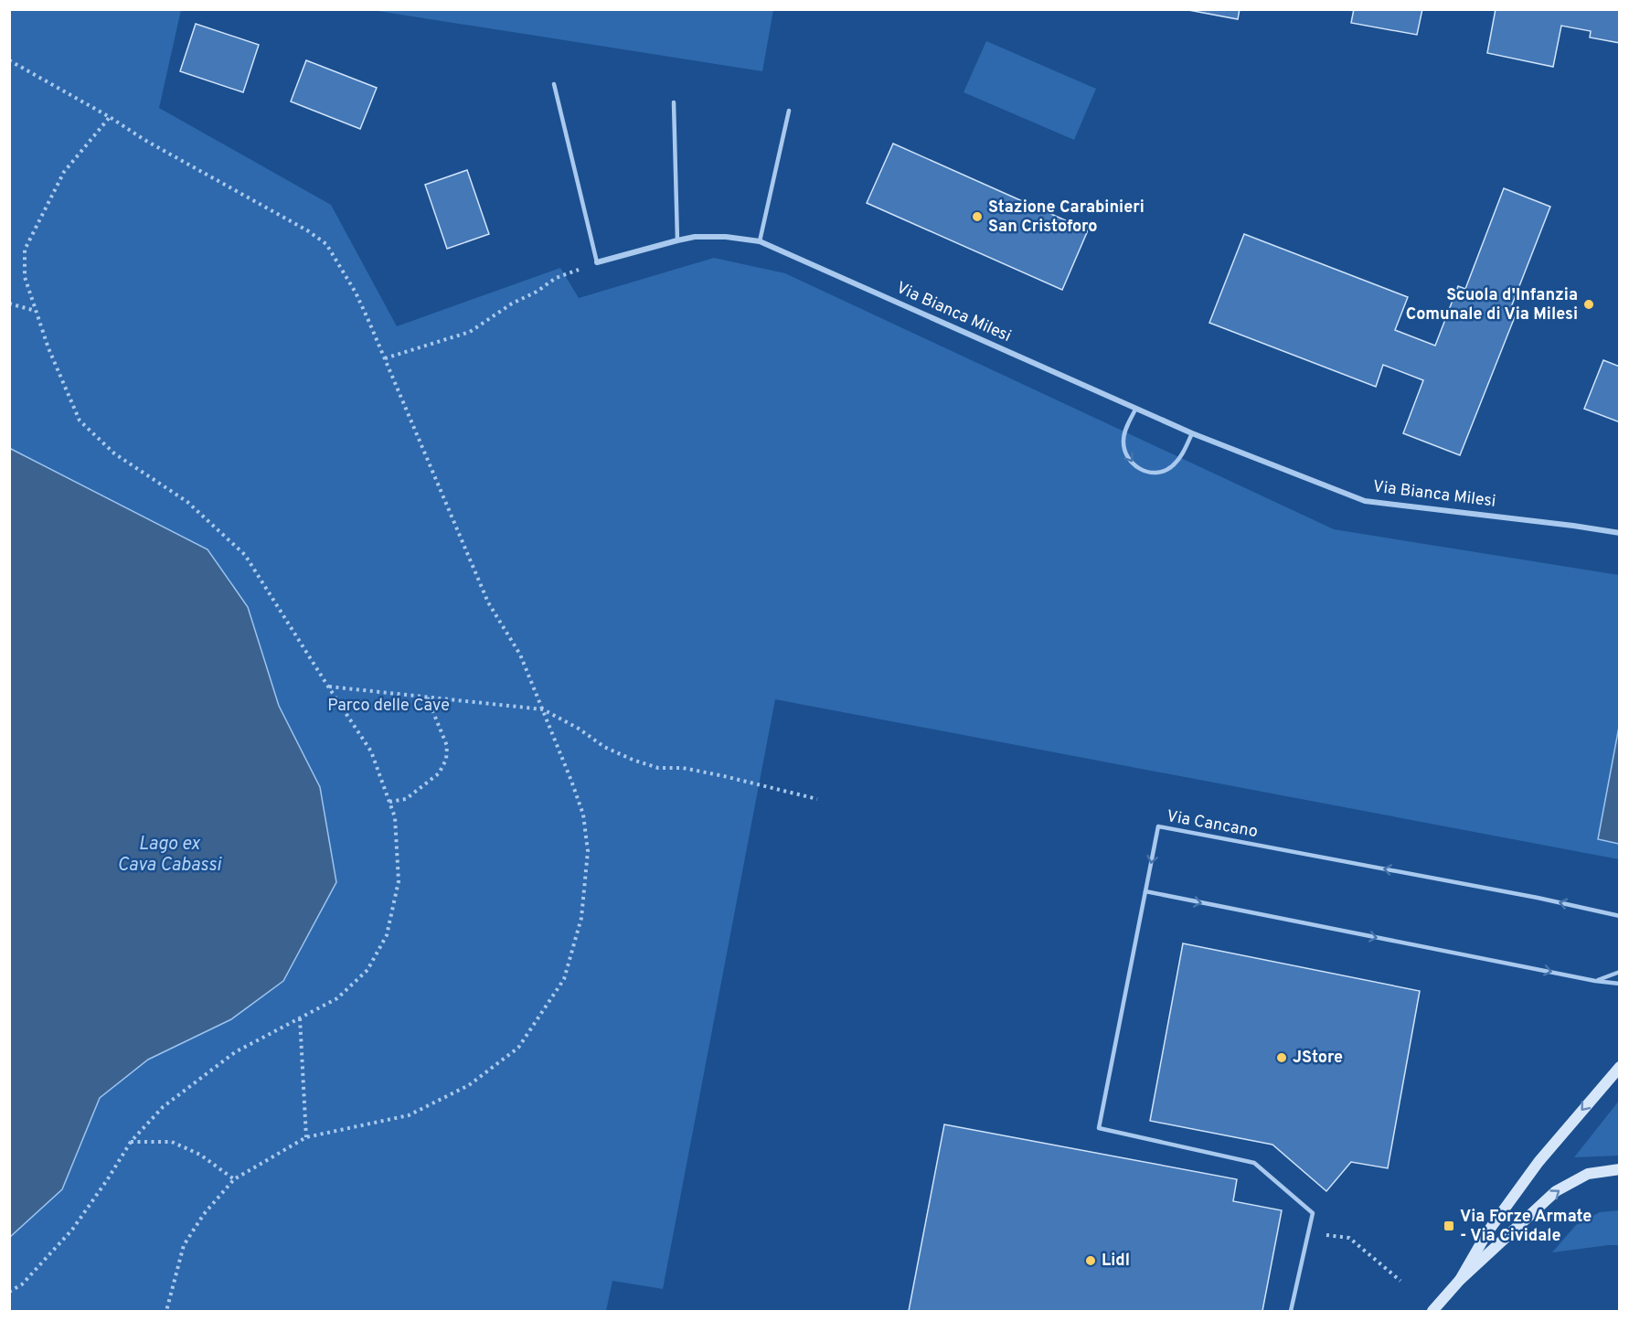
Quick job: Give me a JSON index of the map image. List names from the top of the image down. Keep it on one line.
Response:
{"streets":{"street":["Via Bianca Milesi"],"lane":["Via Cancano"]},"one_way":["Via Cancano"],"water":["Lago ex Cava Cabassi"],"parks":["Parco delle Cave"],"places":{"other":["Stazione Carabinieri San Cristoforo","Scuola d'Infanzia Comunale di Via Milesi","JStore","Lidl"],"transit":["Via Forze Armate - Via Cividale"]}}
